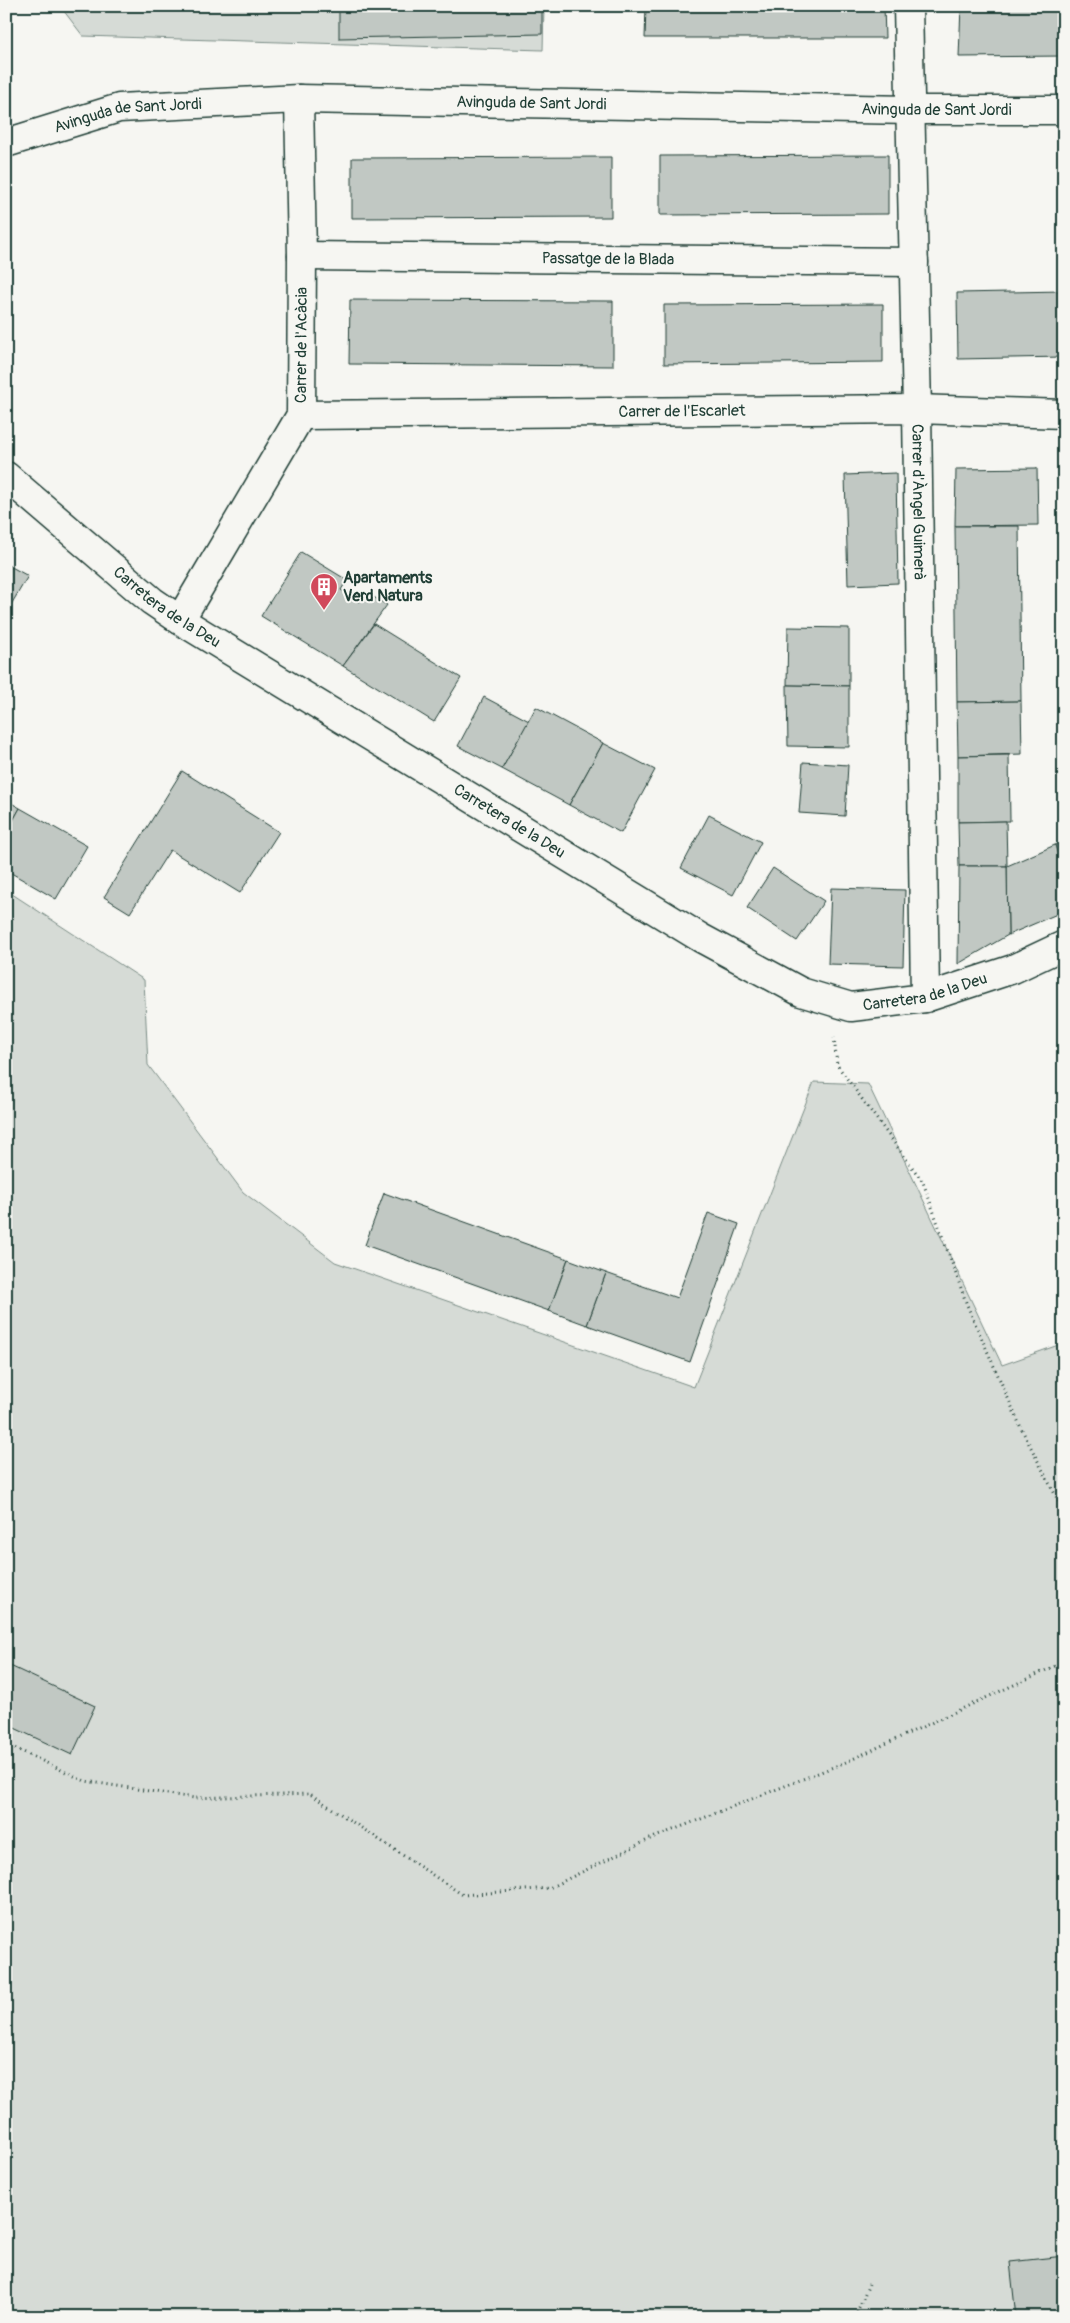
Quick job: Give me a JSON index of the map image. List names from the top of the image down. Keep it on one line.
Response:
{"streets":{"street":["Avinguda de Sant Jordi","Passatge de la Blada","Carrer de l'Acàcia","Carrer de l'Escarlet","Carrer d'Àngel Guimerà","Carretera de la Deu"]},"crossings":[["Avinguda de Sant Jordi","Carrer de l'Acàcia"],["Avinguda de Sant Jordi","Carrer d'Àngel Guimerà"],["Passatge de la Blada","Carrer de l'Acàcia"],["Passatge de la Blada","Carrer d'Àngel Guimerà"],["Carrer de l'Acàcia","Carrer de l'Escarlet"],["Carrer de l'Acàcia","Carretera de la Deu"],["Carrer de l'Escarlet","Carrer d'Àngel Guimerà"],["Carrer d'Àngel Guimerà","Carretera de la Deu"]],"places":{"building":["Apartaments Verd Natura"]}}
